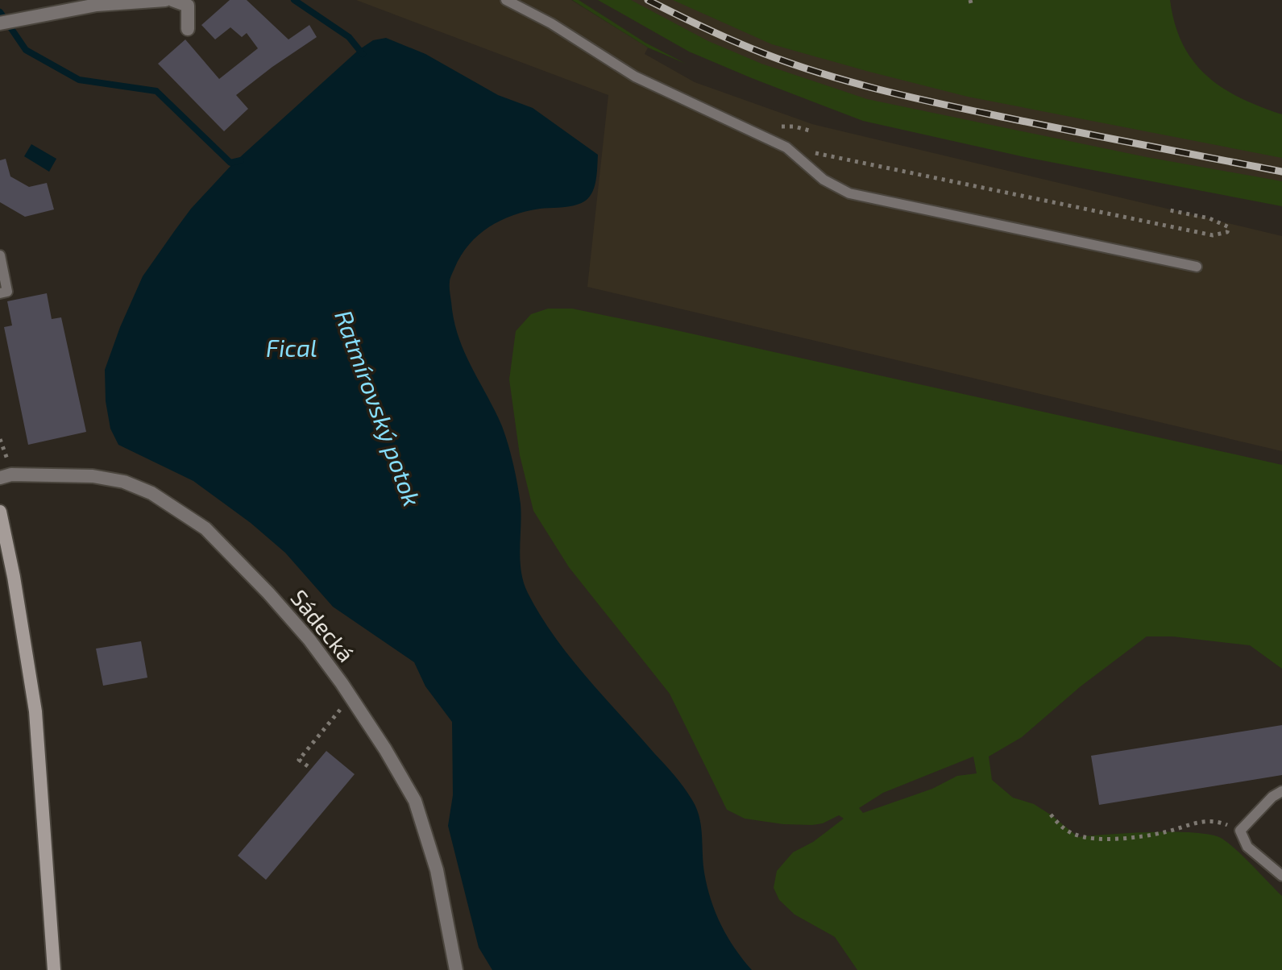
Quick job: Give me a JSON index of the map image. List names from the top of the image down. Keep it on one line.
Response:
{"streets":{"street":["Sádecká"]},"water":["Fical","Ratmírovský potok"]}
